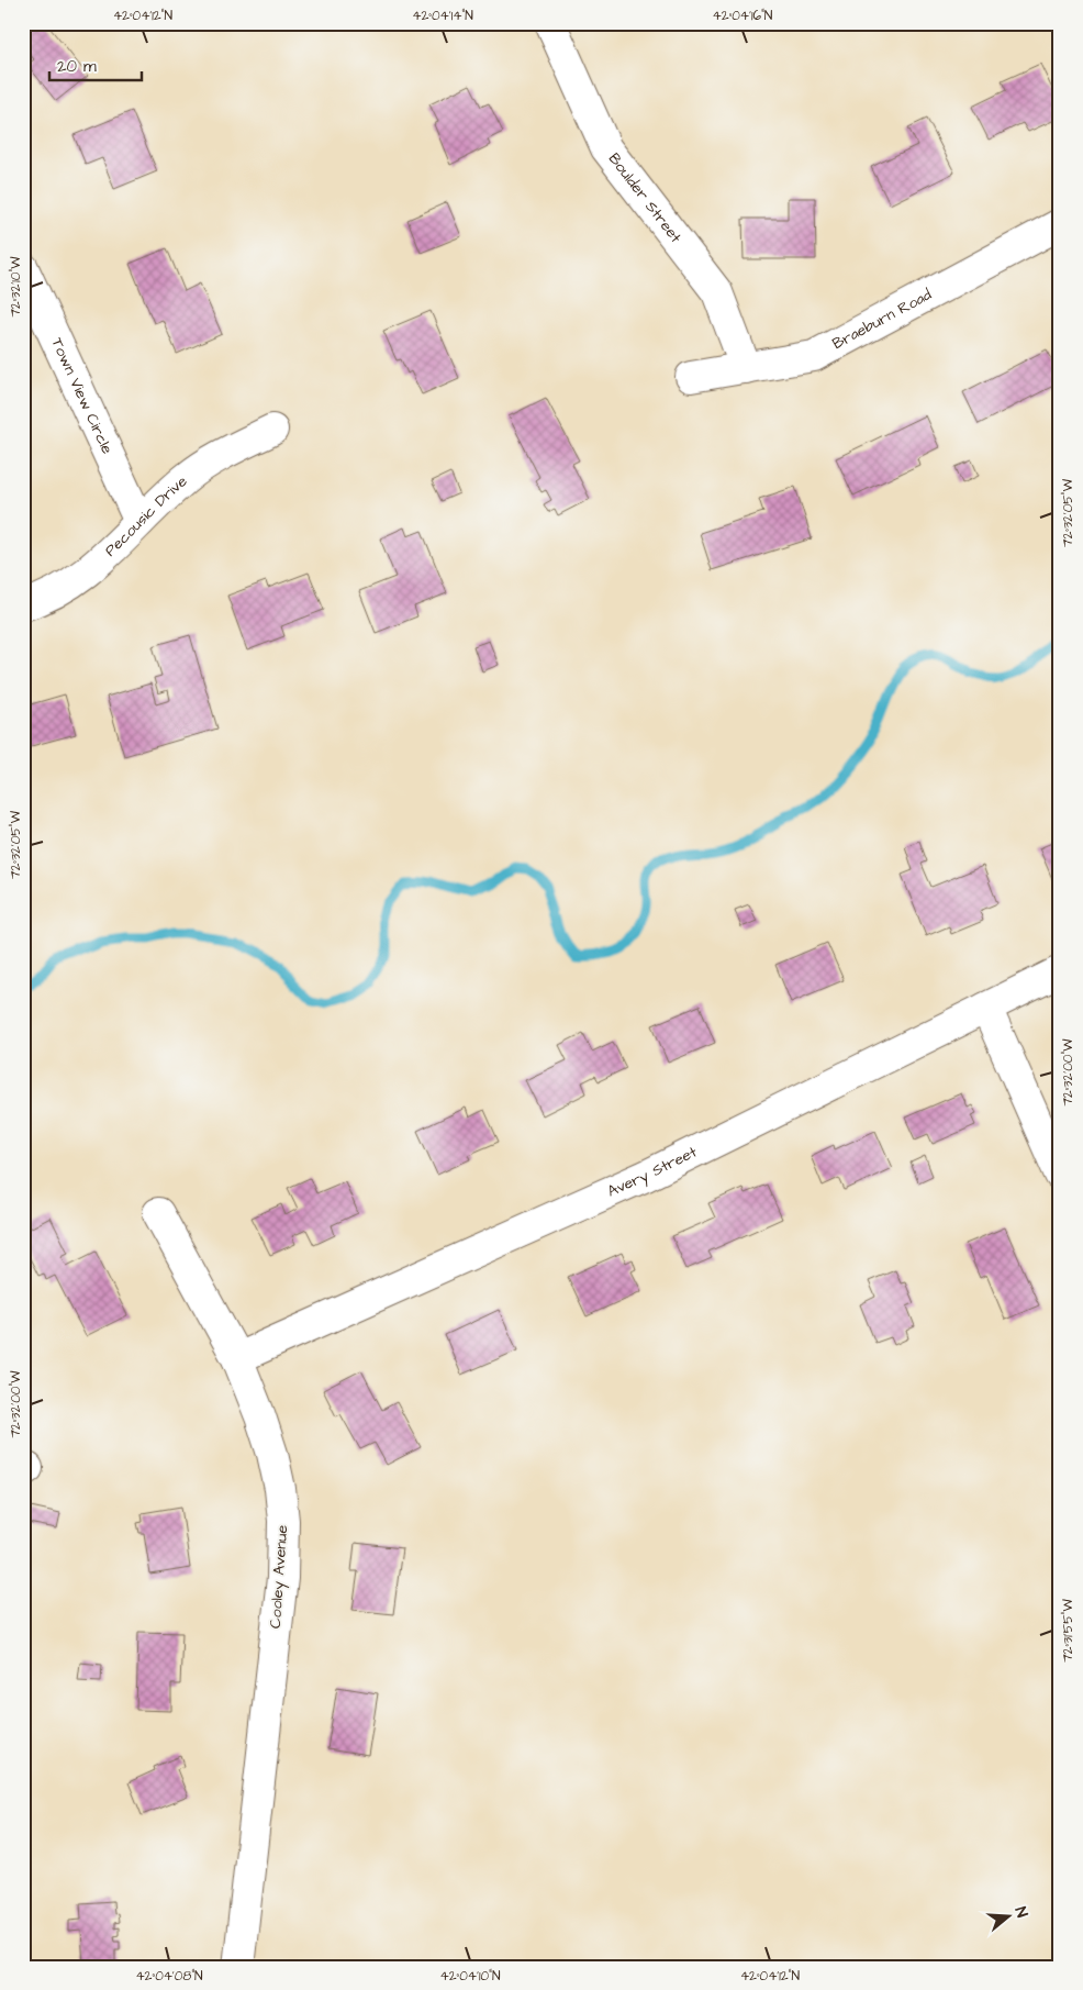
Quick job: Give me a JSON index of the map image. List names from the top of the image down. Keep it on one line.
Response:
{"streets":{"street":["Boulder Street","Braeburn Road","Town View Circle","Pecousic Drive","Avery Street","Cooley Avenue"]},"crossings":[["Boulder Street","Braeburn Road"],["Town View Circle","Pecousic Drive"],["Avery Street","Cooley Avenue"]],"scale_bar":"20 m","north":"right","coordinates":["42°04'12\"N","42°04'14\"N","42°04'16\"N","72°32'10\"W","72°32'05\"W","72°32'00\"W","72°31'55\"W","42°04'08\"N","42°04'10\"N"]}
